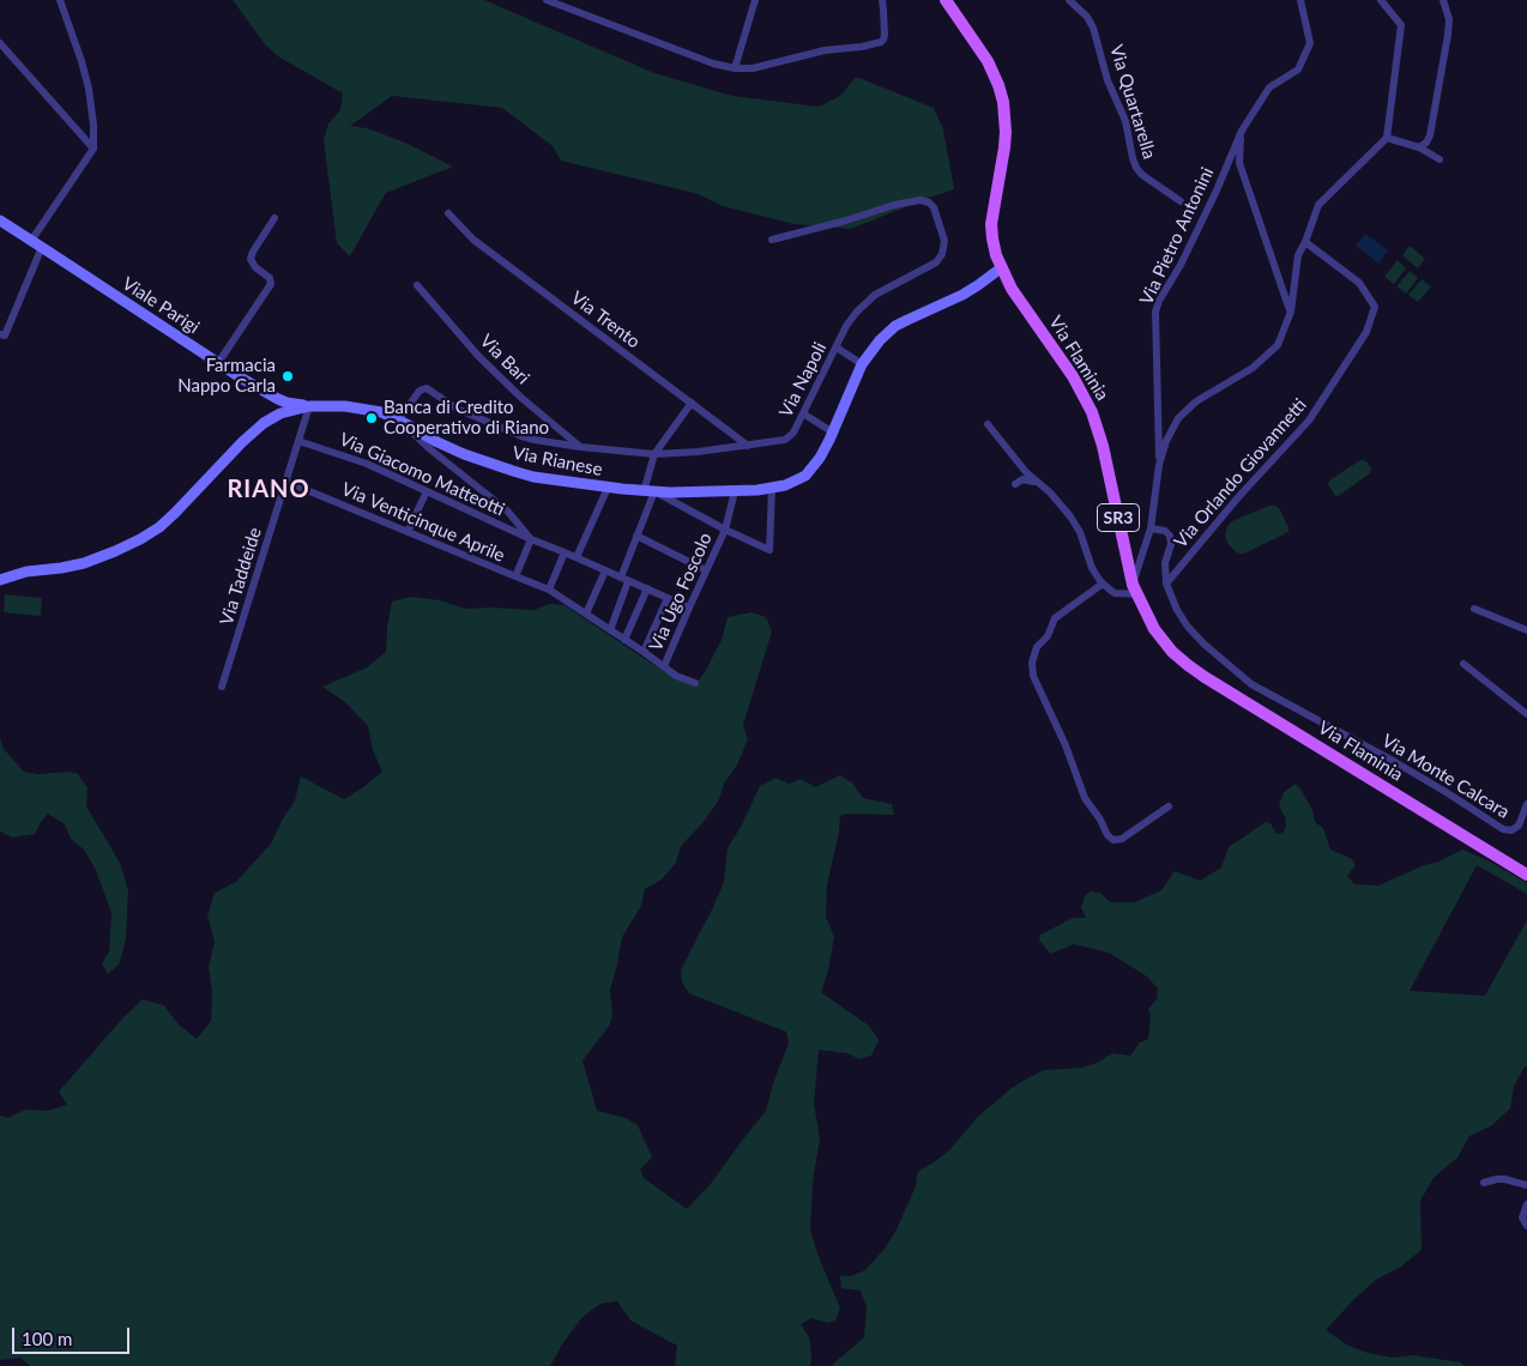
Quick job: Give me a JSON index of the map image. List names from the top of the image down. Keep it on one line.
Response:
{"streets":{"main road":["Viale Parigi","Via Flaminia","Via Rianese","SR3"],"street":["Via Quartarella","Via Pietro Antonini","Via Trento","Via Bari","Via Napoli","Via Orlando Giovannetti","Via Giacomo Matteotti","Via Venticinque Aprile","Via Taddeide","Via Ugo Foscolo","Via Monte Calcara"]},"crossings":[["Via Pietro Antonini","Via Orlando Giovannetti"],["Via Pietro Antonini","Via Monte Calcara"],["Viale Parigi","Via Rianese"],["Viale Parigi","Via Taddeide"],["Via Trento","Via Napoli"],["Via Flaminia","Via Rianese"],["Via Bari","Via Napoli"],["Via Napoli","Via Rianese"],["Via Rianese","Via Taddeide"],["Via Rianese","Via Ugo Foscolo"],["Via Orlando Giovannetti","Via Monte Calcara"],["Via Giacomo Matteotti","Via Taddeide"],["Via Giacomo Matteotti","Via Ugo Foscolo"],["Via Venticinque Aprile","Via Taddeide"],["Via Venticinque Aprile","Via Ugo Foscolo"]],"districts":["RIANO"],"places":["Farmacia Nappo Carla","Banca di Credito Cooperativo di Riano"],"scale_bar":"100 m"}
